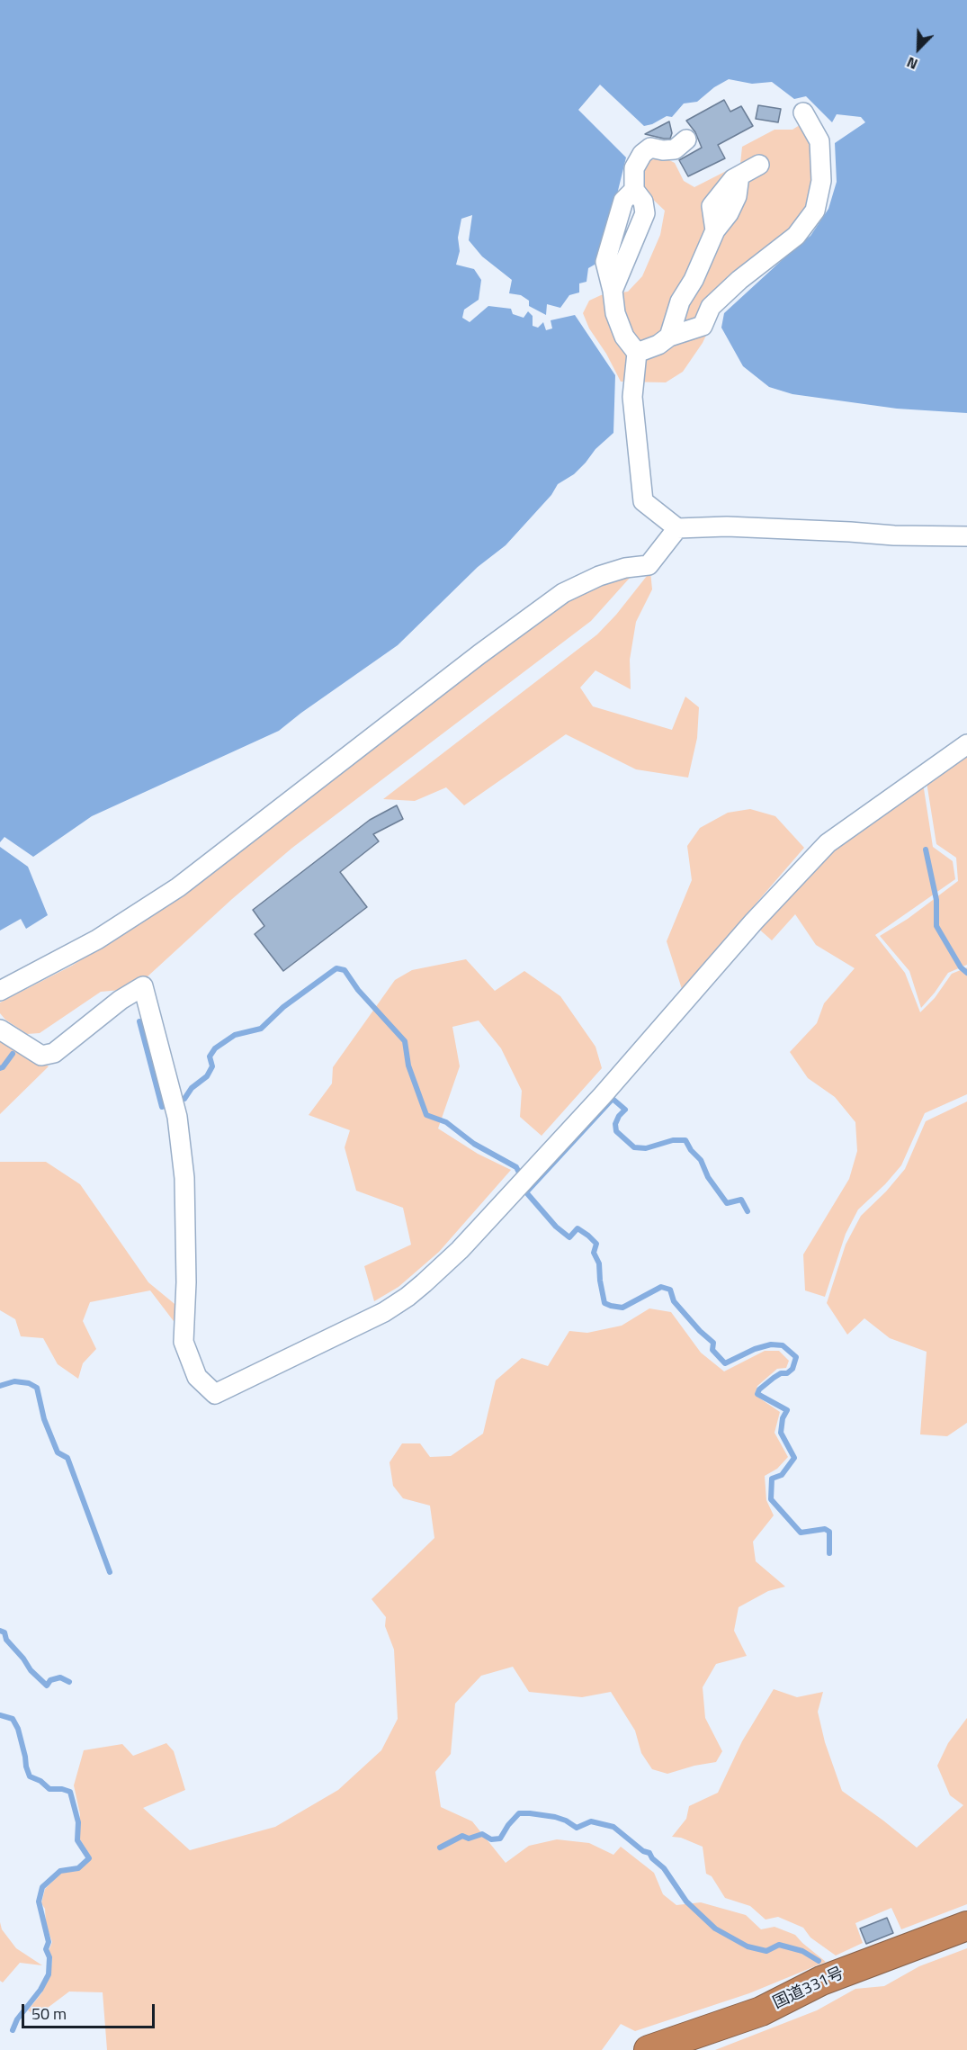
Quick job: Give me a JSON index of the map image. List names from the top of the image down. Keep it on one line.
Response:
{"streets":{"highway":["国道331号"]},"scale_bar":"50 m","north":"bottom left"}
